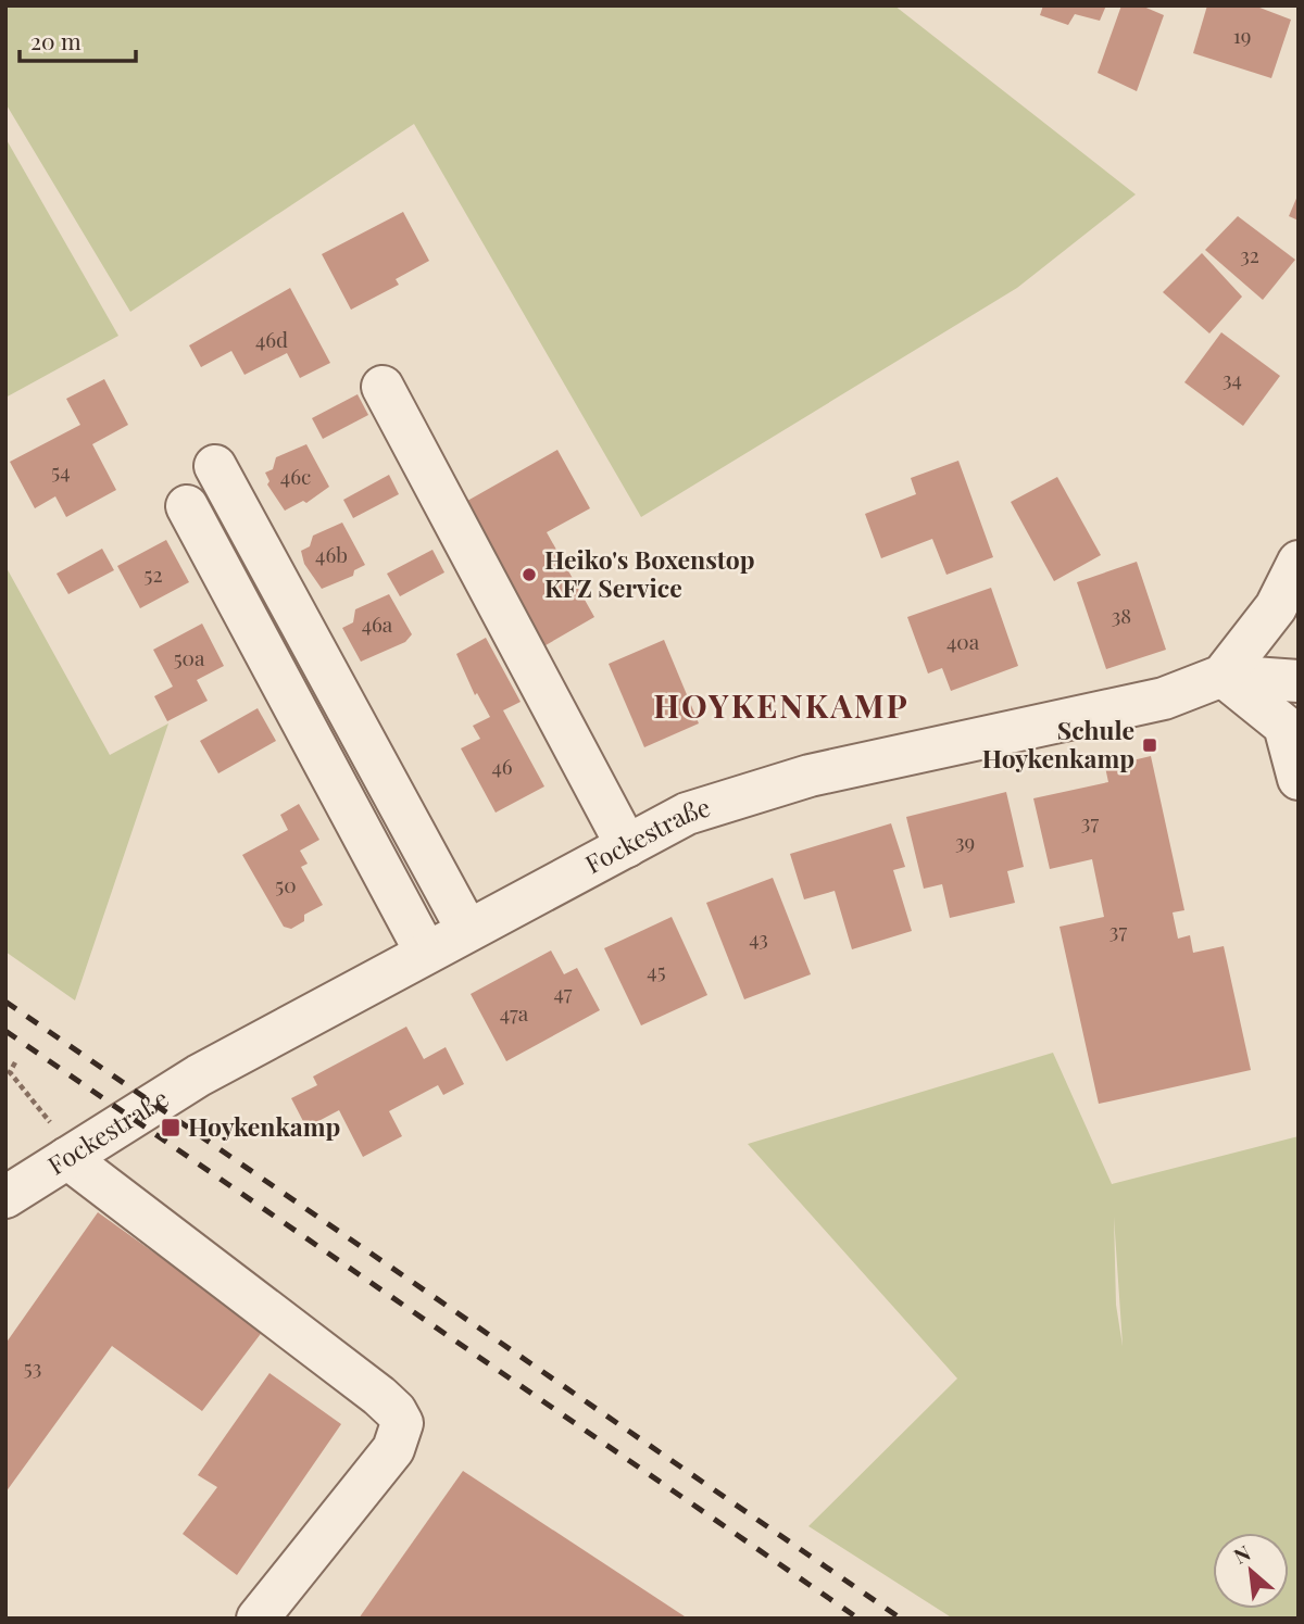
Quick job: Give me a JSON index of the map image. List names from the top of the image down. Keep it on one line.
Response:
{"streets":{"street":["Fockestraße"]},"districts":["HOYKENKAMP"],"places":{"other":["Heiko's Boxenstop KFZ Service"],"transit":["Schule Hoykenkamp","Hoykenkamp"]},"house_numbers":["19","32","46d","34","54","46c","46b","52","38","46a","40a","50a","46","37","39","50","37","43","45","47","47a","53"],"scale_bar":"20 m","north":"top left"}
